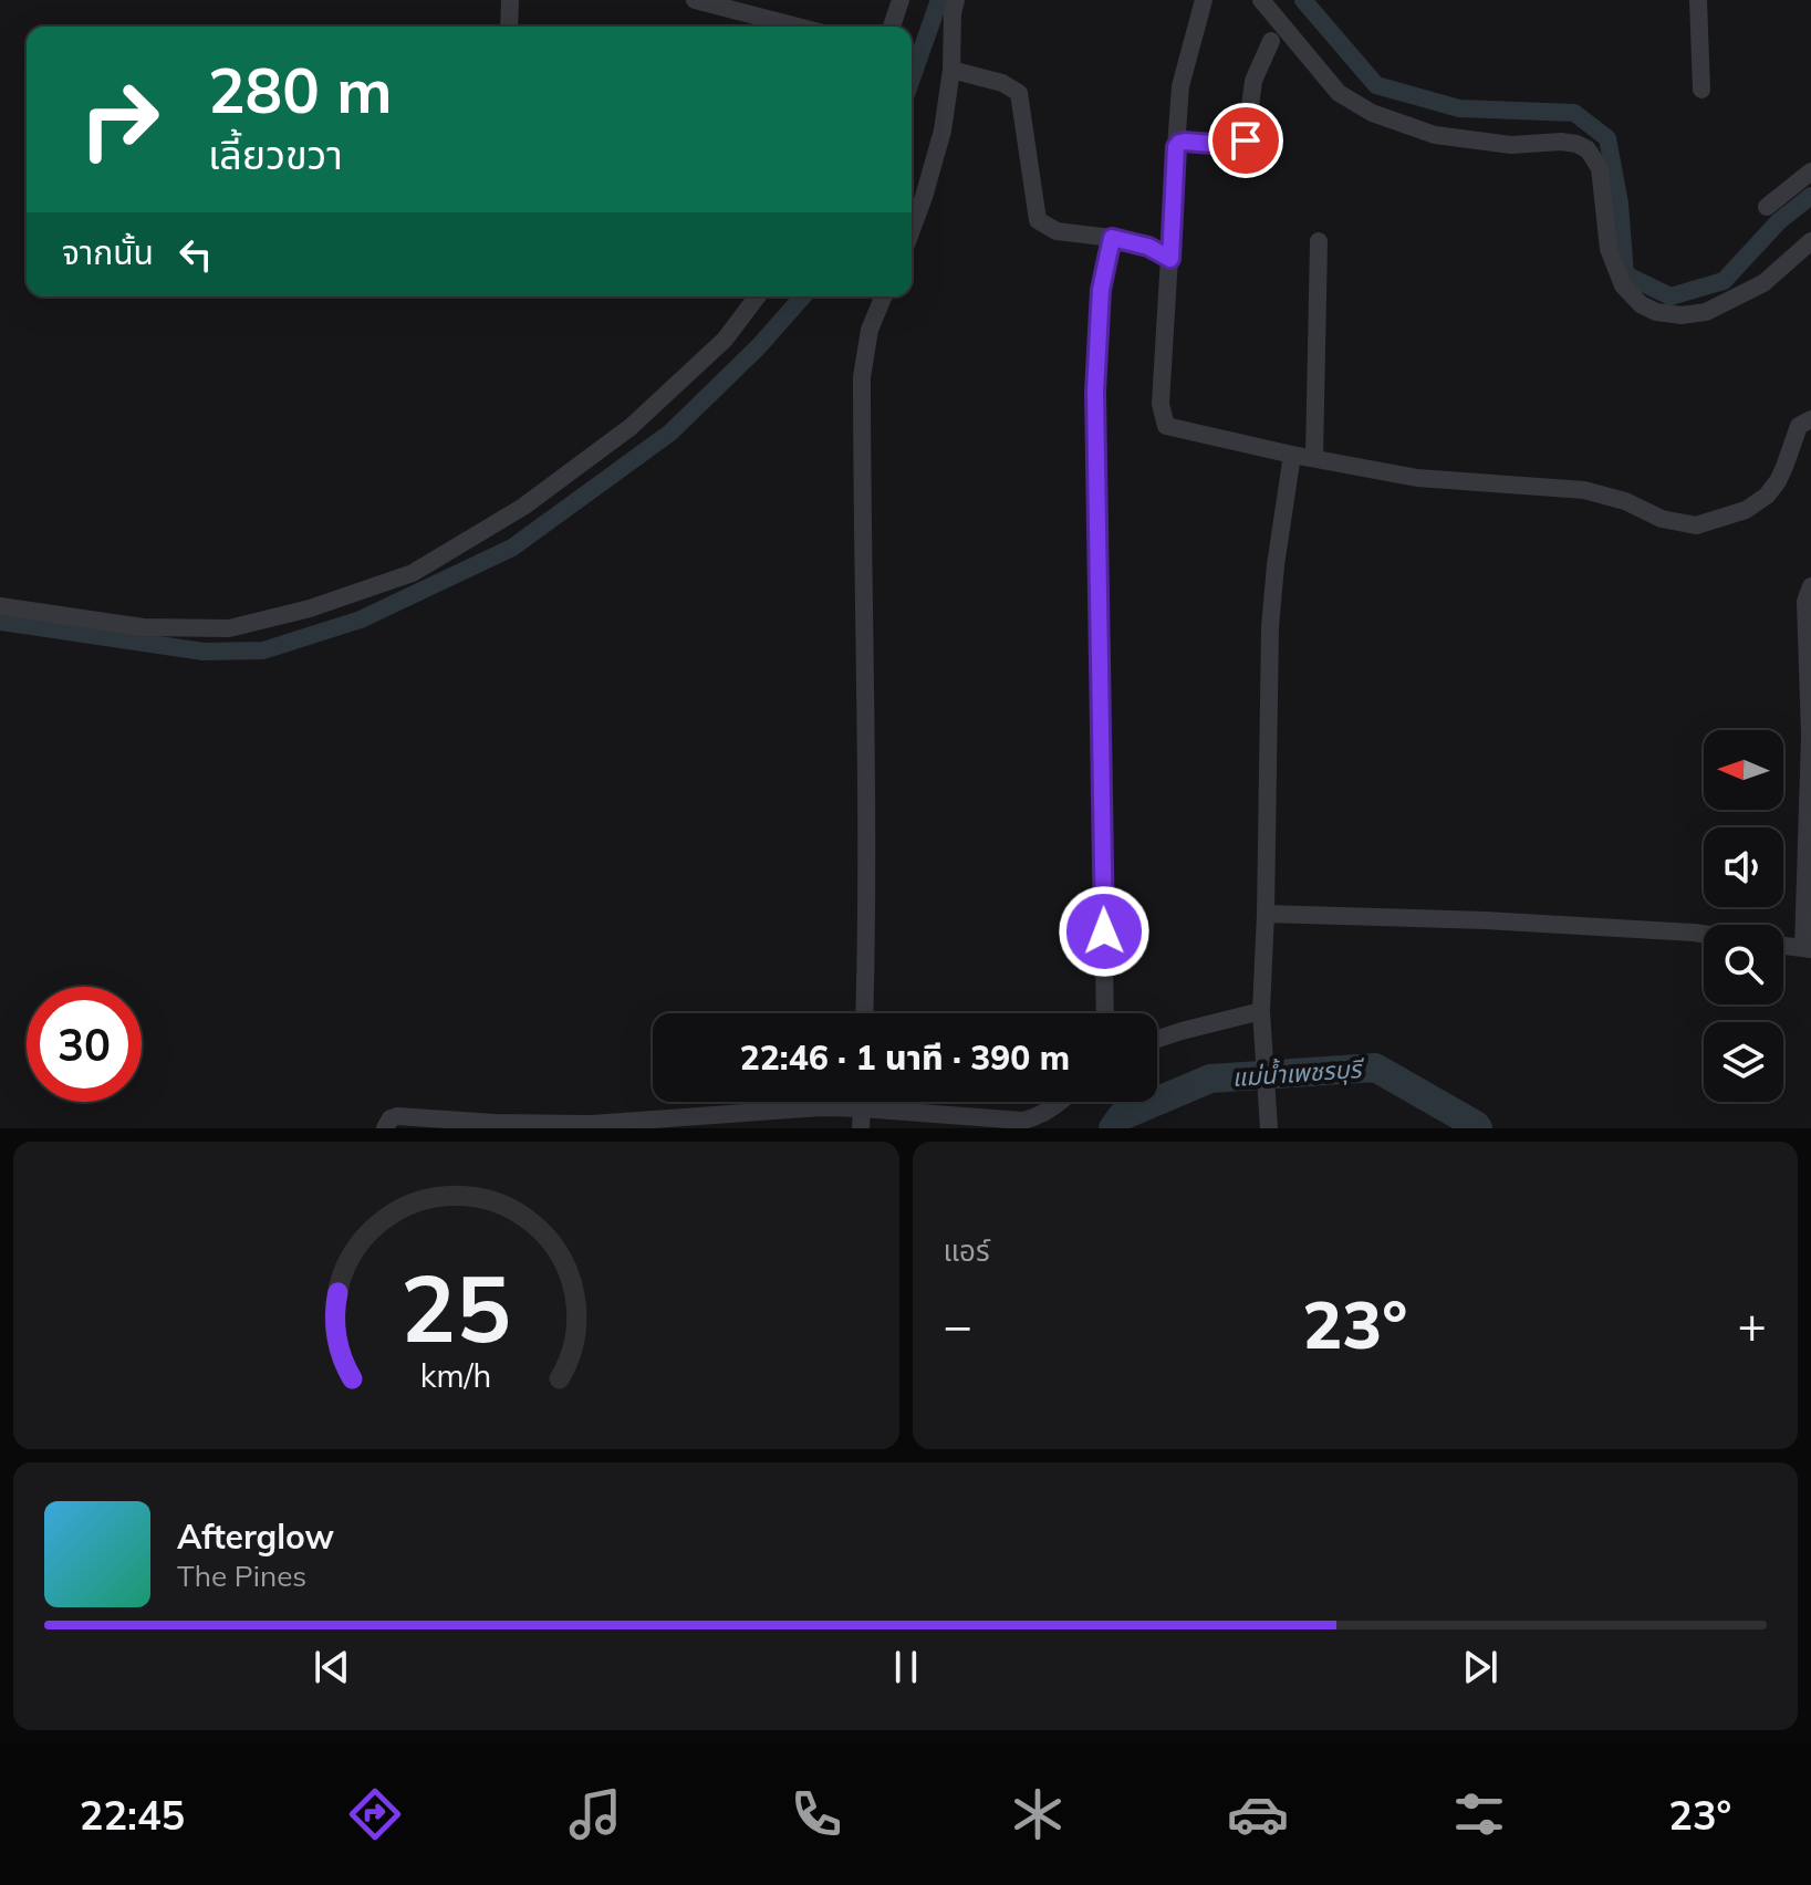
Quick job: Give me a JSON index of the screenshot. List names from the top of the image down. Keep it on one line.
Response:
{"water":["แม่น้ำเพชรบุรี"],"north":"left","page":{"turn":["280 m","เลี้ยวขวา"],"then":"จากนั้น","limit":"30","trip":"22:46 · 1 นาที · 390 m","tile":"แอร์","heat":["−","23°","+"],"song":["Afterglow","The Pines"],"tabs":["22:45","23°"],"gauge":["25","km/h"]}}
